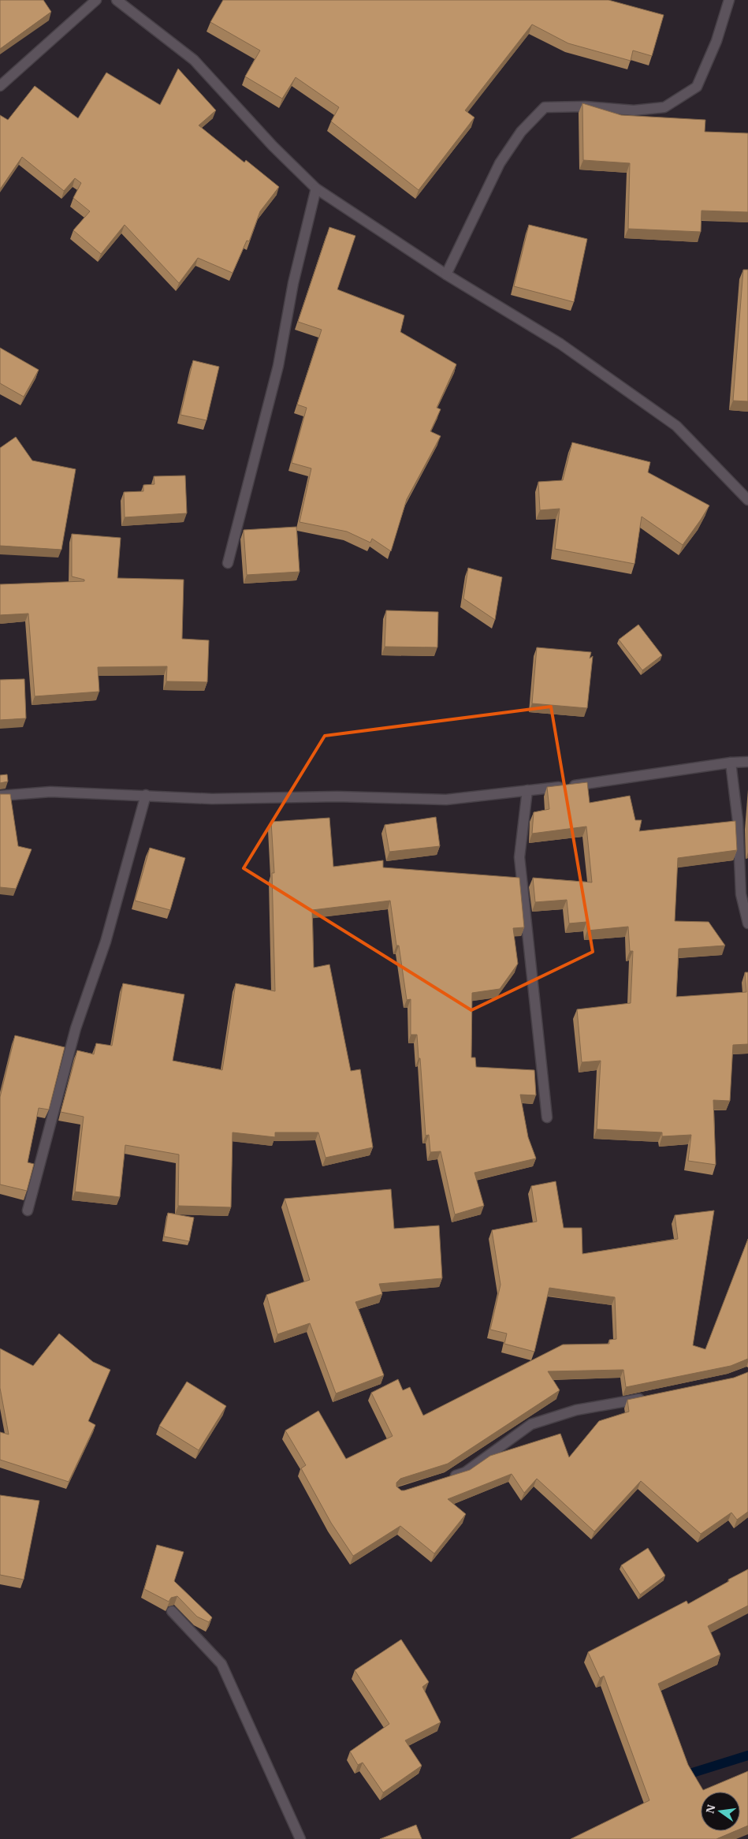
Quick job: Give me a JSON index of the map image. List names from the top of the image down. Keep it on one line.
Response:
{"north":"left"}
